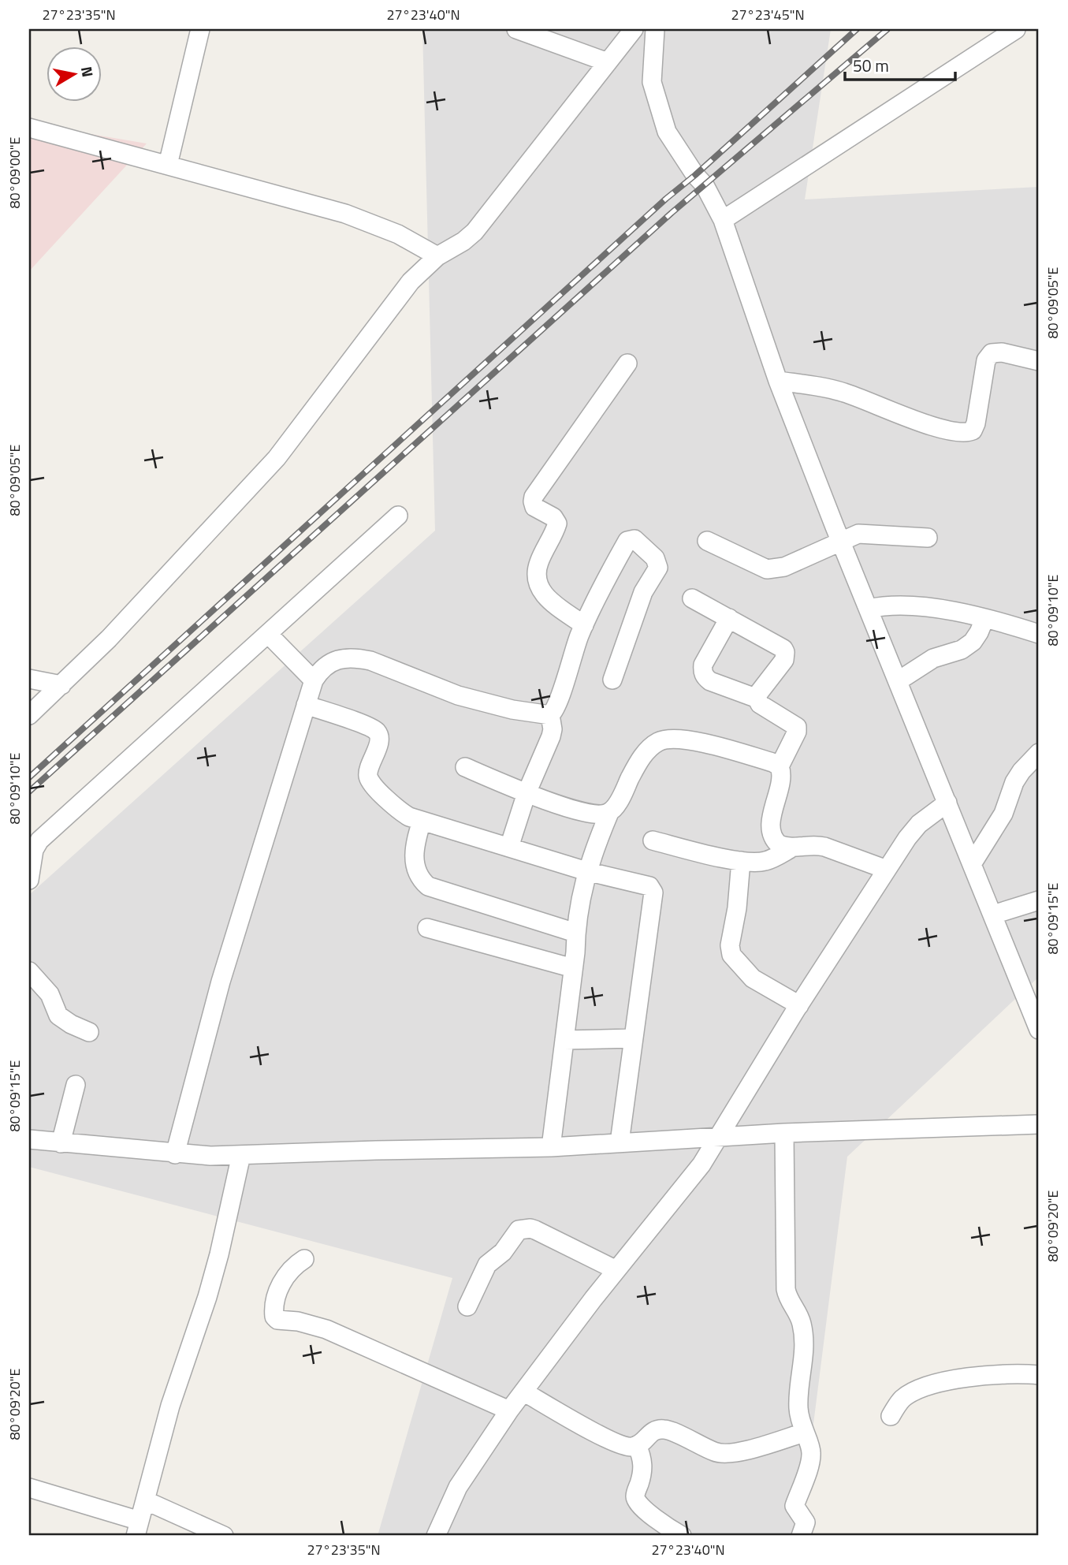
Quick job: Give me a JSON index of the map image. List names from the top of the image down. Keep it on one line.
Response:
{"scale_bar":"50 m","north":"right","coordinates":["27°23'35\"N","27°23'40\"N","27°23'45\"N","80°09'00\"E","80°09'05\"E","80°09'10\"E","80°09'15\"E","80°09'20\"E"]}
